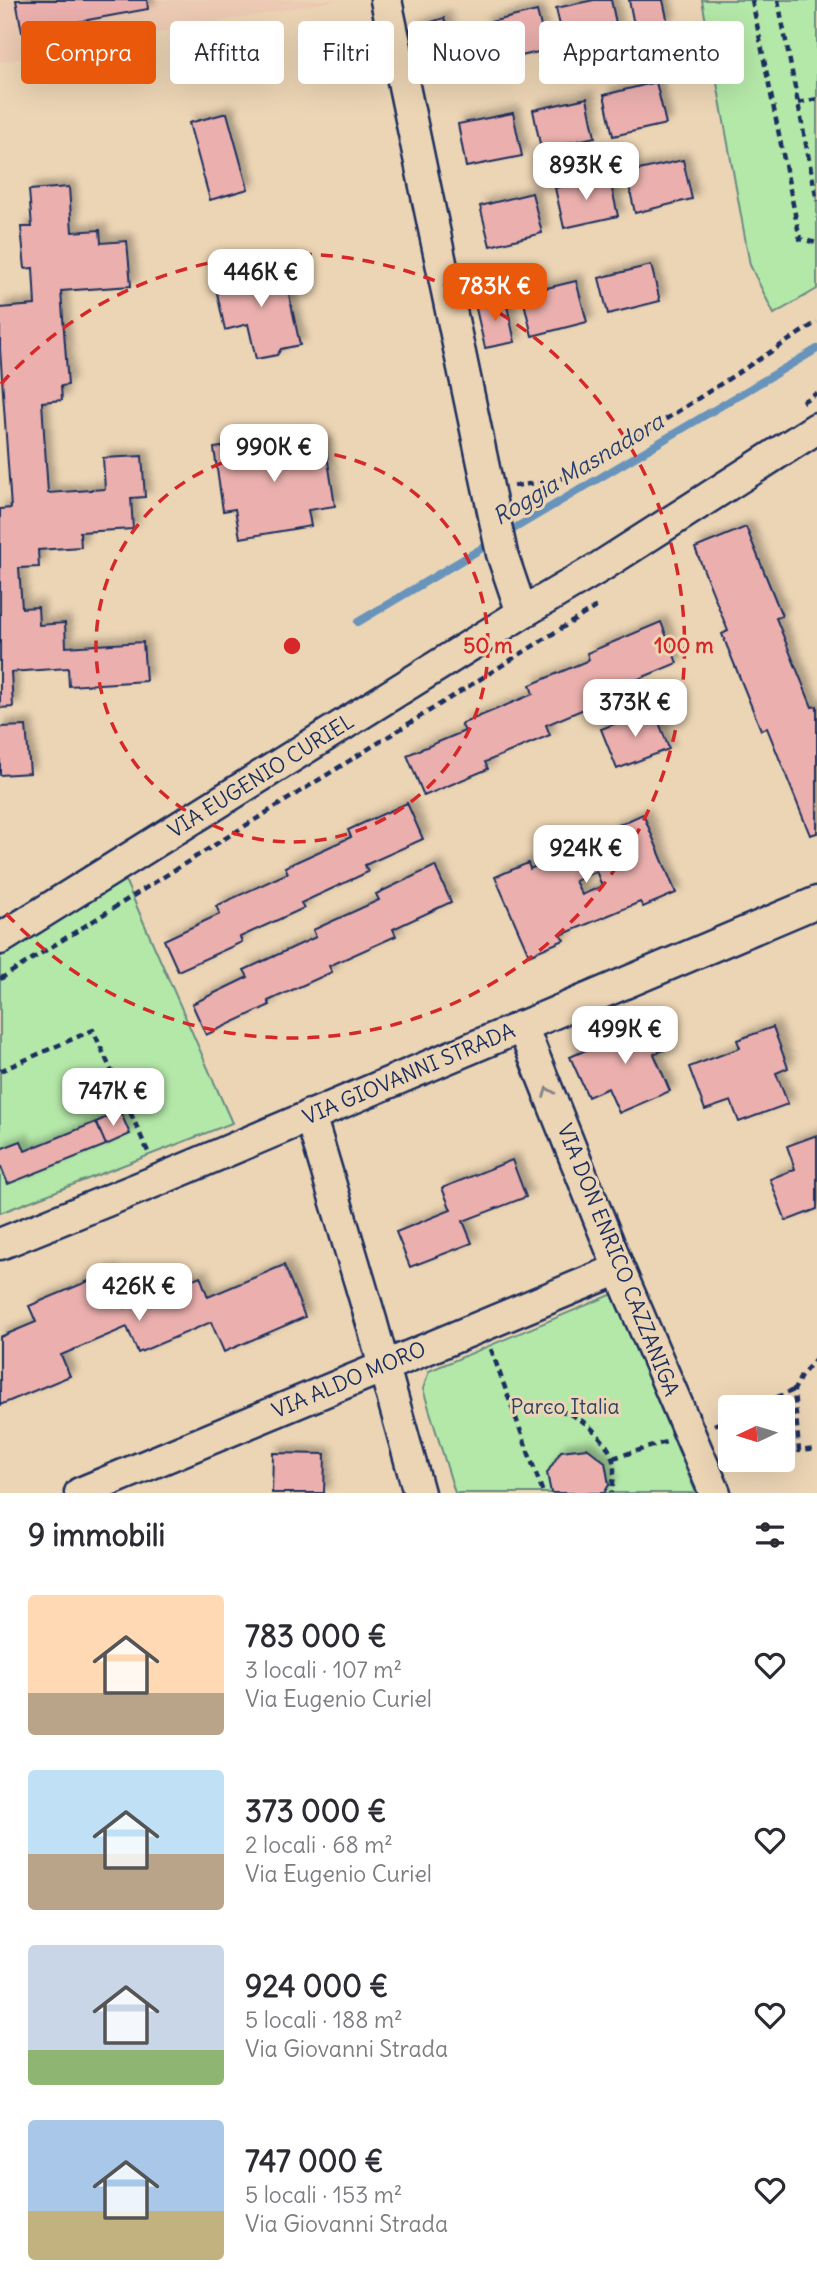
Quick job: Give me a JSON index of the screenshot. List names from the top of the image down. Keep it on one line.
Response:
{"streets":{"street":["VIA EUGENIO CURIEL","VIA GIOVANNI STRADA","VIA DON ENRICO CAZZANIGA","VIA ALDO MORO"]},"crossings":[["VIA GIOVANNI STRADA","VIA DON ENRICO CAZZANIGA"],["VIA DON ENRICO CAZZANIGA","VIA ALDO MORO"]],"water":["Roggia Masnadora"],"parks":["Parco Italia"],"north":"left","page":{"chip":["Compra","Affitta","Filtri","Nuovo","Appartamento"],"price":["893K €","446K €","783K €","990K €","373K €","924K €","499K €","747K €","426K €"],"heading":"9 immobili","list":[{"name":"783 000 €","note":"3 locali · 107 m² · Via Eugenio Curiel"},{"name":"373 000 €","note":"2 locali · 68 m² · Via Eugenio Curiel"},{"name":"924 000 €","note":"5 locali · 188 m² · Via Giovanni Strada"},{"name":"747 000 €","note":"5 locali · 153 m² · Via Giovanni Strada"}]},"rings":["50 m","100 m"]}
